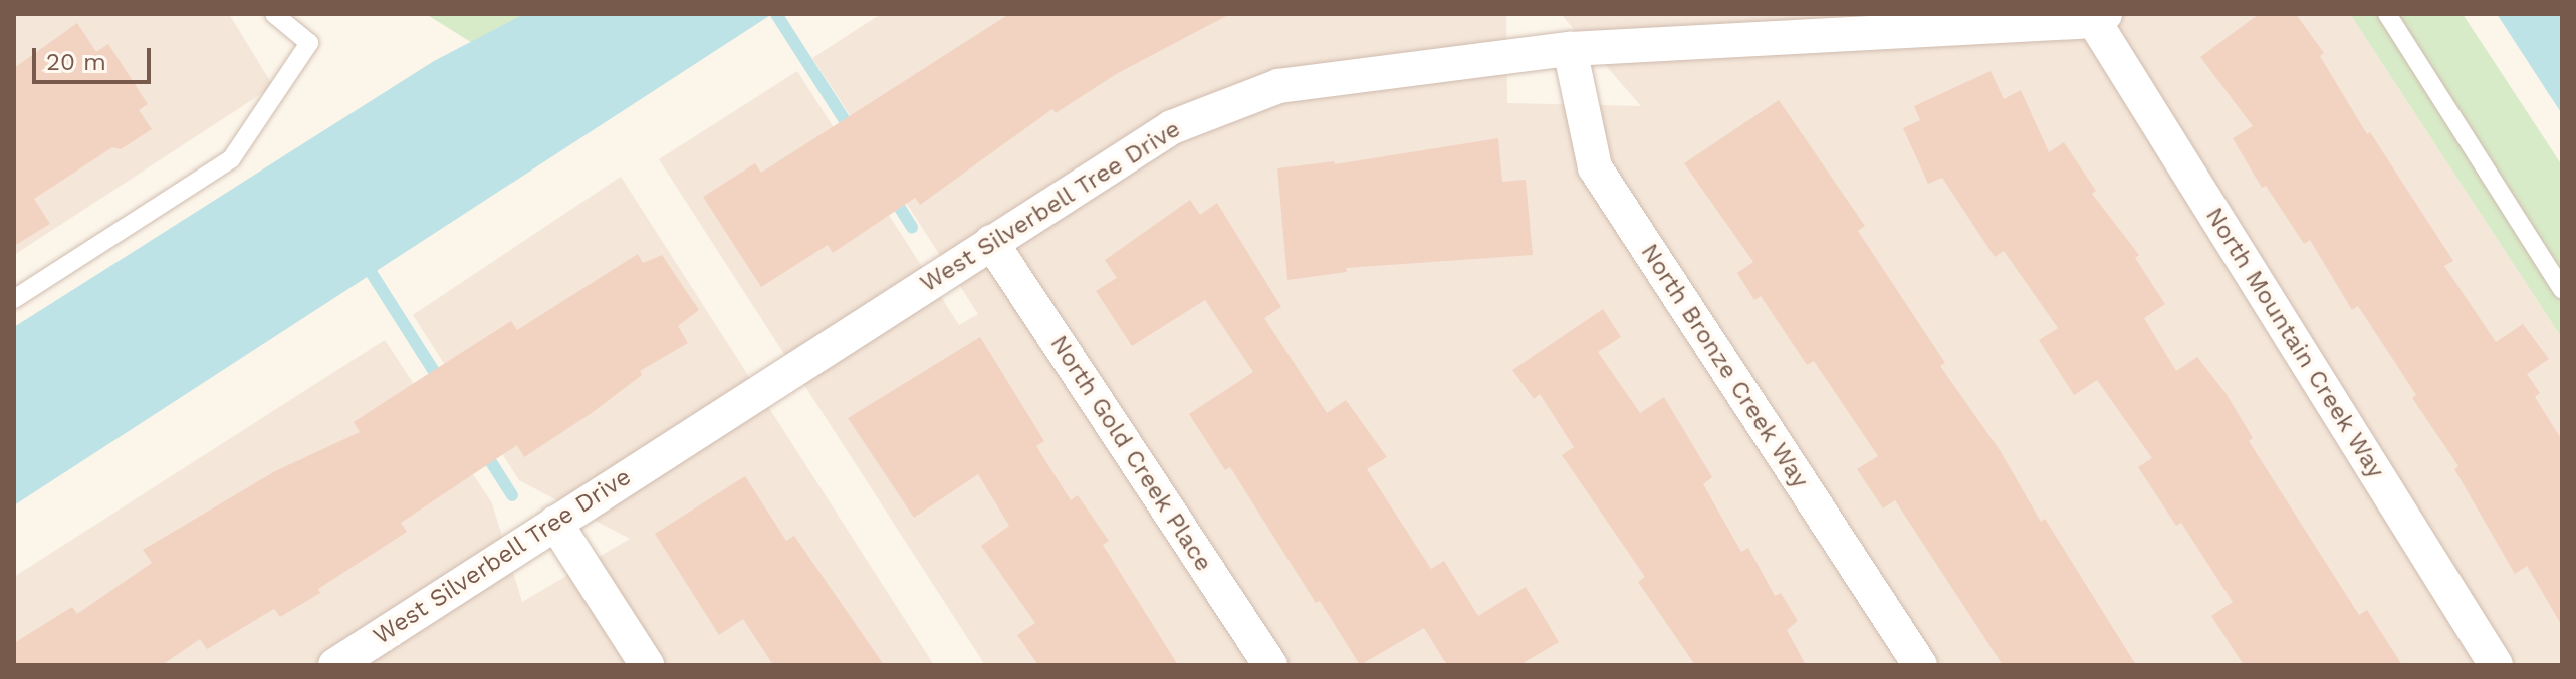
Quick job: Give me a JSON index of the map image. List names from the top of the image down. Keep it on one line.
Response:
{"streets":{"street":["West Silverbell Tree Drive","North Mountain Creek Way","North Bronze Creek Way","North Gold Creek Place"]},"crossings":[["West Silverbell Tree Drive","North Mountain Creek Way"],["West Silverbell Tree Drive","North Bronze Creek Way"],["West Silverbell Tree Drive","North Gold Creek Place"]],"scale_bar":"20 m"}
